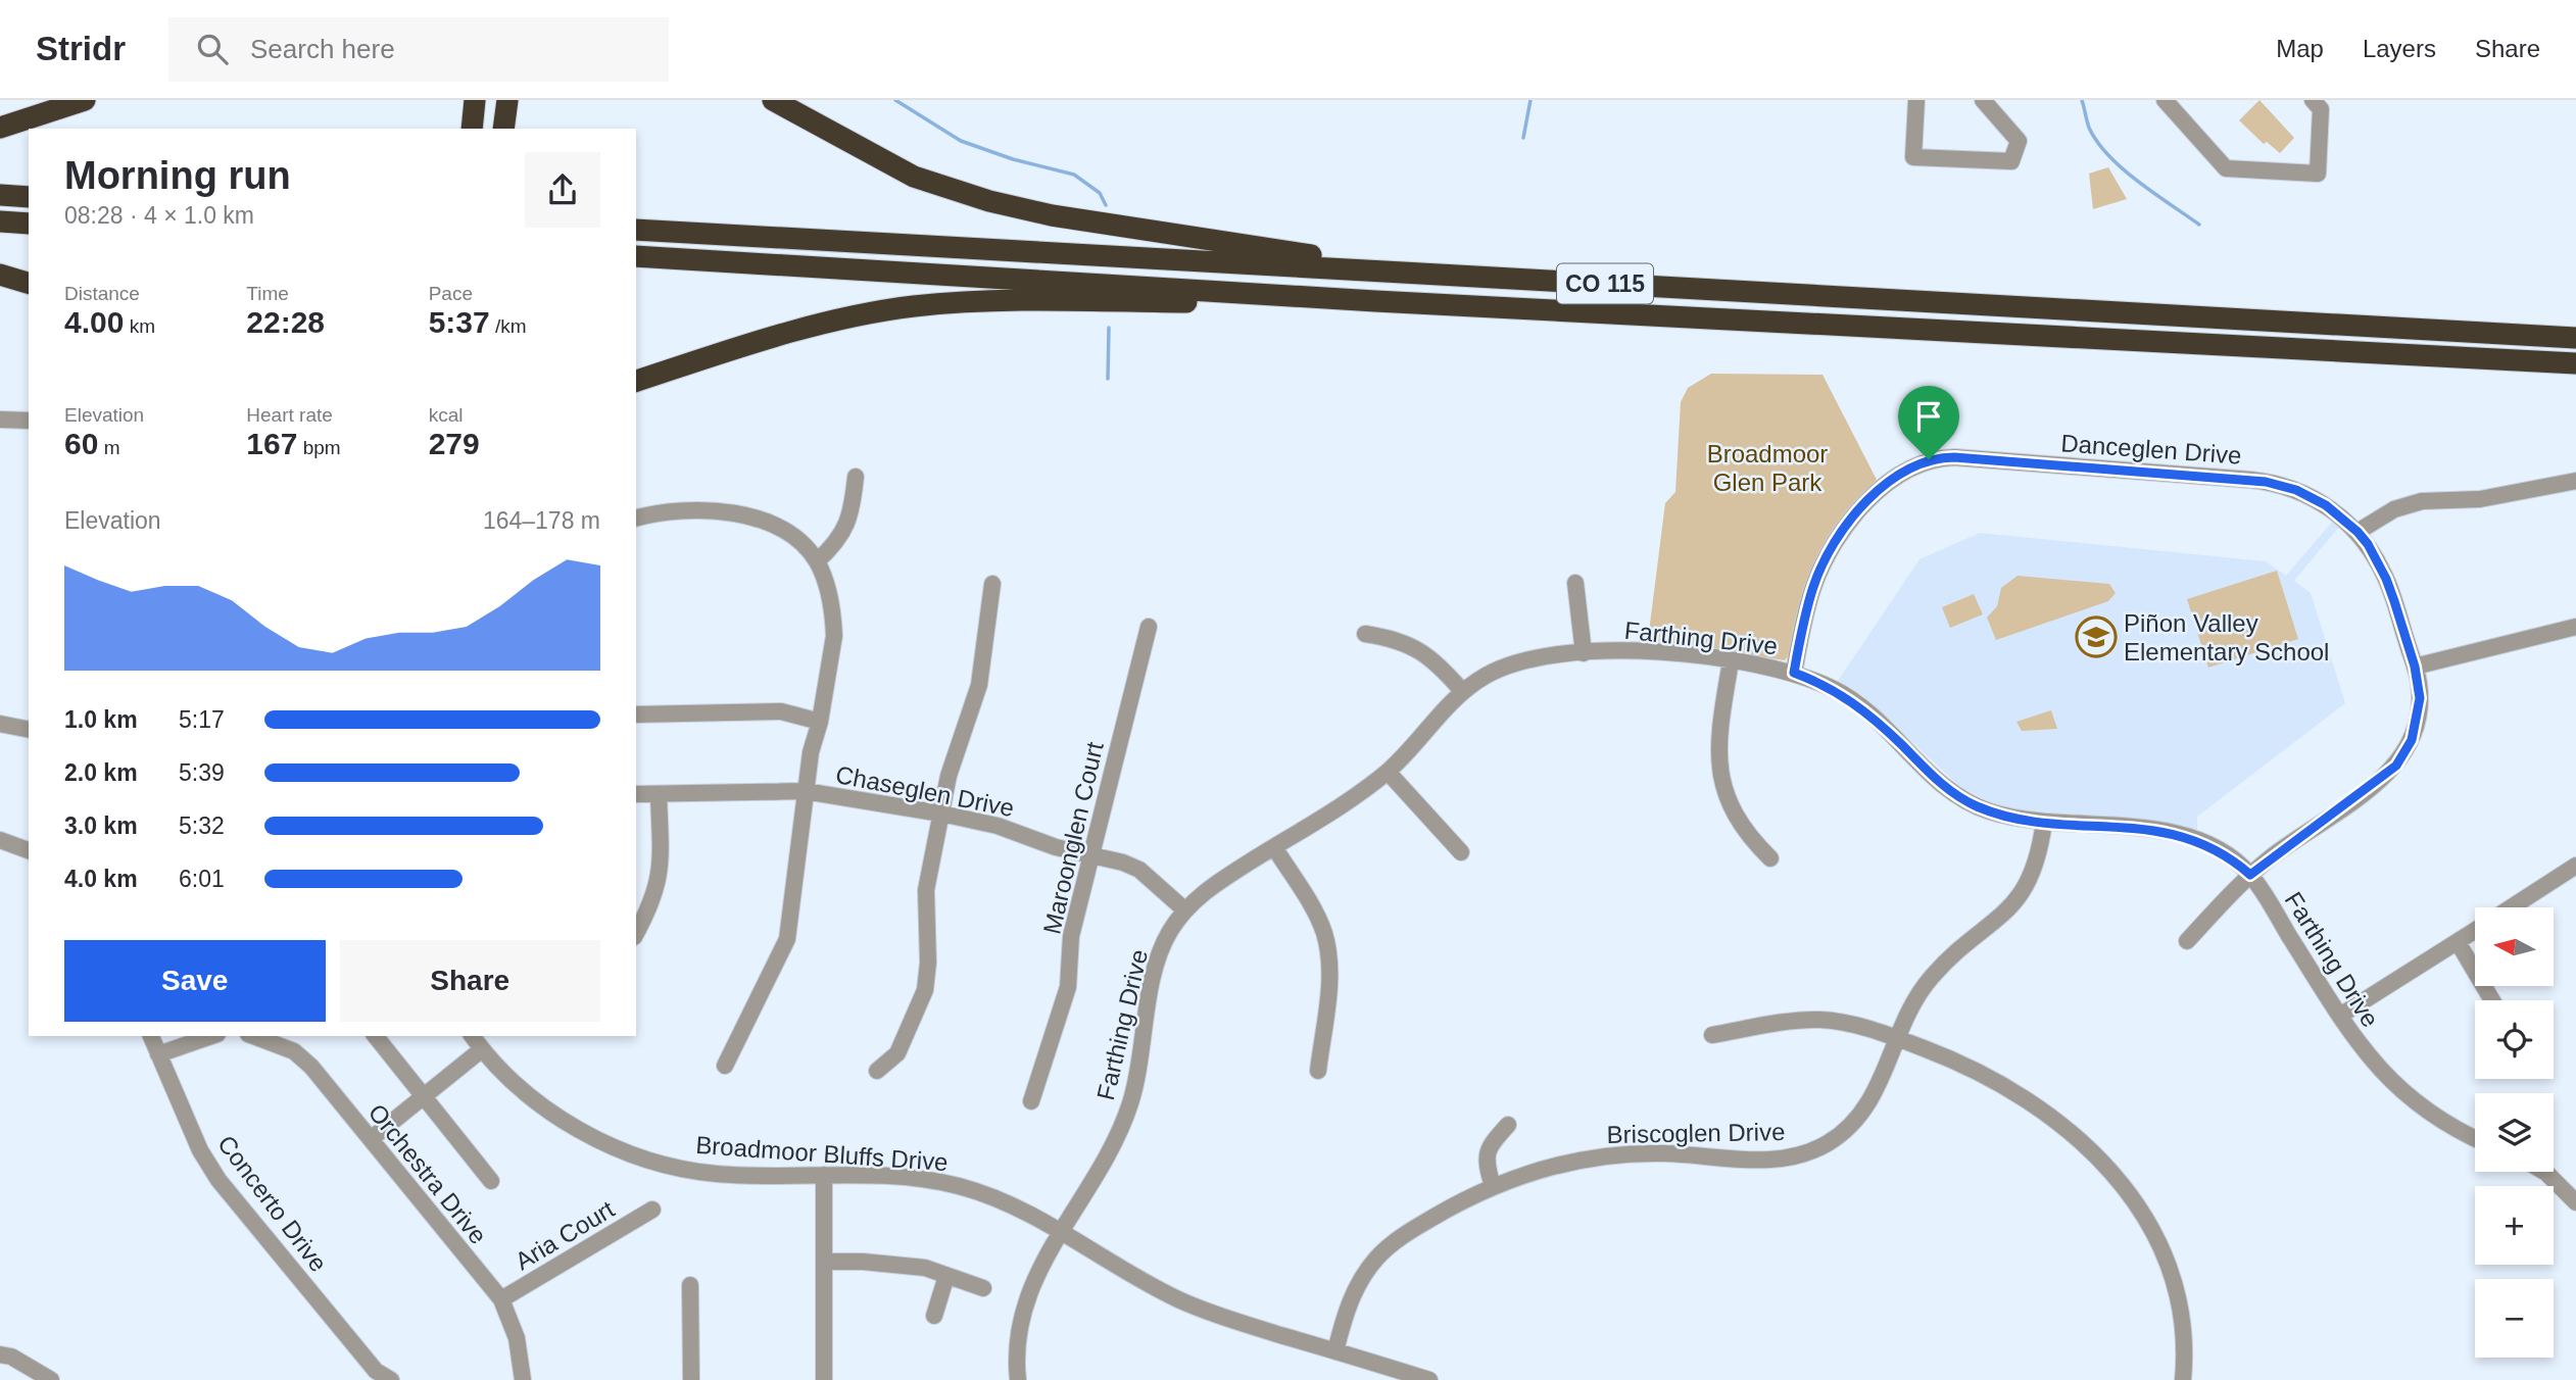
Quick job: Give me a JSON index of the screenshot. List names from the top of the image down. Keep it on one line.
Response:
{"streets":{"highway":["CO 115"],"street":["Danceglen Drive","Farthing Drive","Chaseglen Drive","Maroonglen Court","Briscoglen Drive","Broadmoor Bluffs Drive","Orchestra Drive","Concerto Drive","Aria Court"]},"crossings":[["Danceglen Drive","Farthing Drive"],["Farthing Drive","Chaseglen Drive"],["Farthing Drive","Briscoglen Drive"],["Farthing Drive","Broadmoor Bluffs Drive"],["Chaseglen Drive","Maroonglen Court"],["Briscoglen Drive","Broadmoor Bluffs Drive"],["Orchestra Drive","Aria Court"]],"parks":["Broadmoor Glen Park"],"places":{"school or university":["Piñon Valley Elementary School"]},"north":"left","page":{"header":"Stridr","search":"Search here","nav":["Map","Layers","Share"],"heading":["Morning run","08:28 · 4 × 1.0 km"],"stats":[["Distance","4.00 km"],["Time","22:28"],["Pace","5:37 /km"],["Elevation","60 m"],["Heart rate","167 bpm"],["kcal","279"]],"chart":["Elevation","164–178 m"],"list":[{"name":"1.0 km","note":"5:17"},{"name":"2.0 km","note":"5:39"},{"name":"3.0 km","note":"5:32"},{"name":"4.0 km","note":"6:01"}],"map_buttons":["+","−"],"buttons":["Save","Share"]}}
